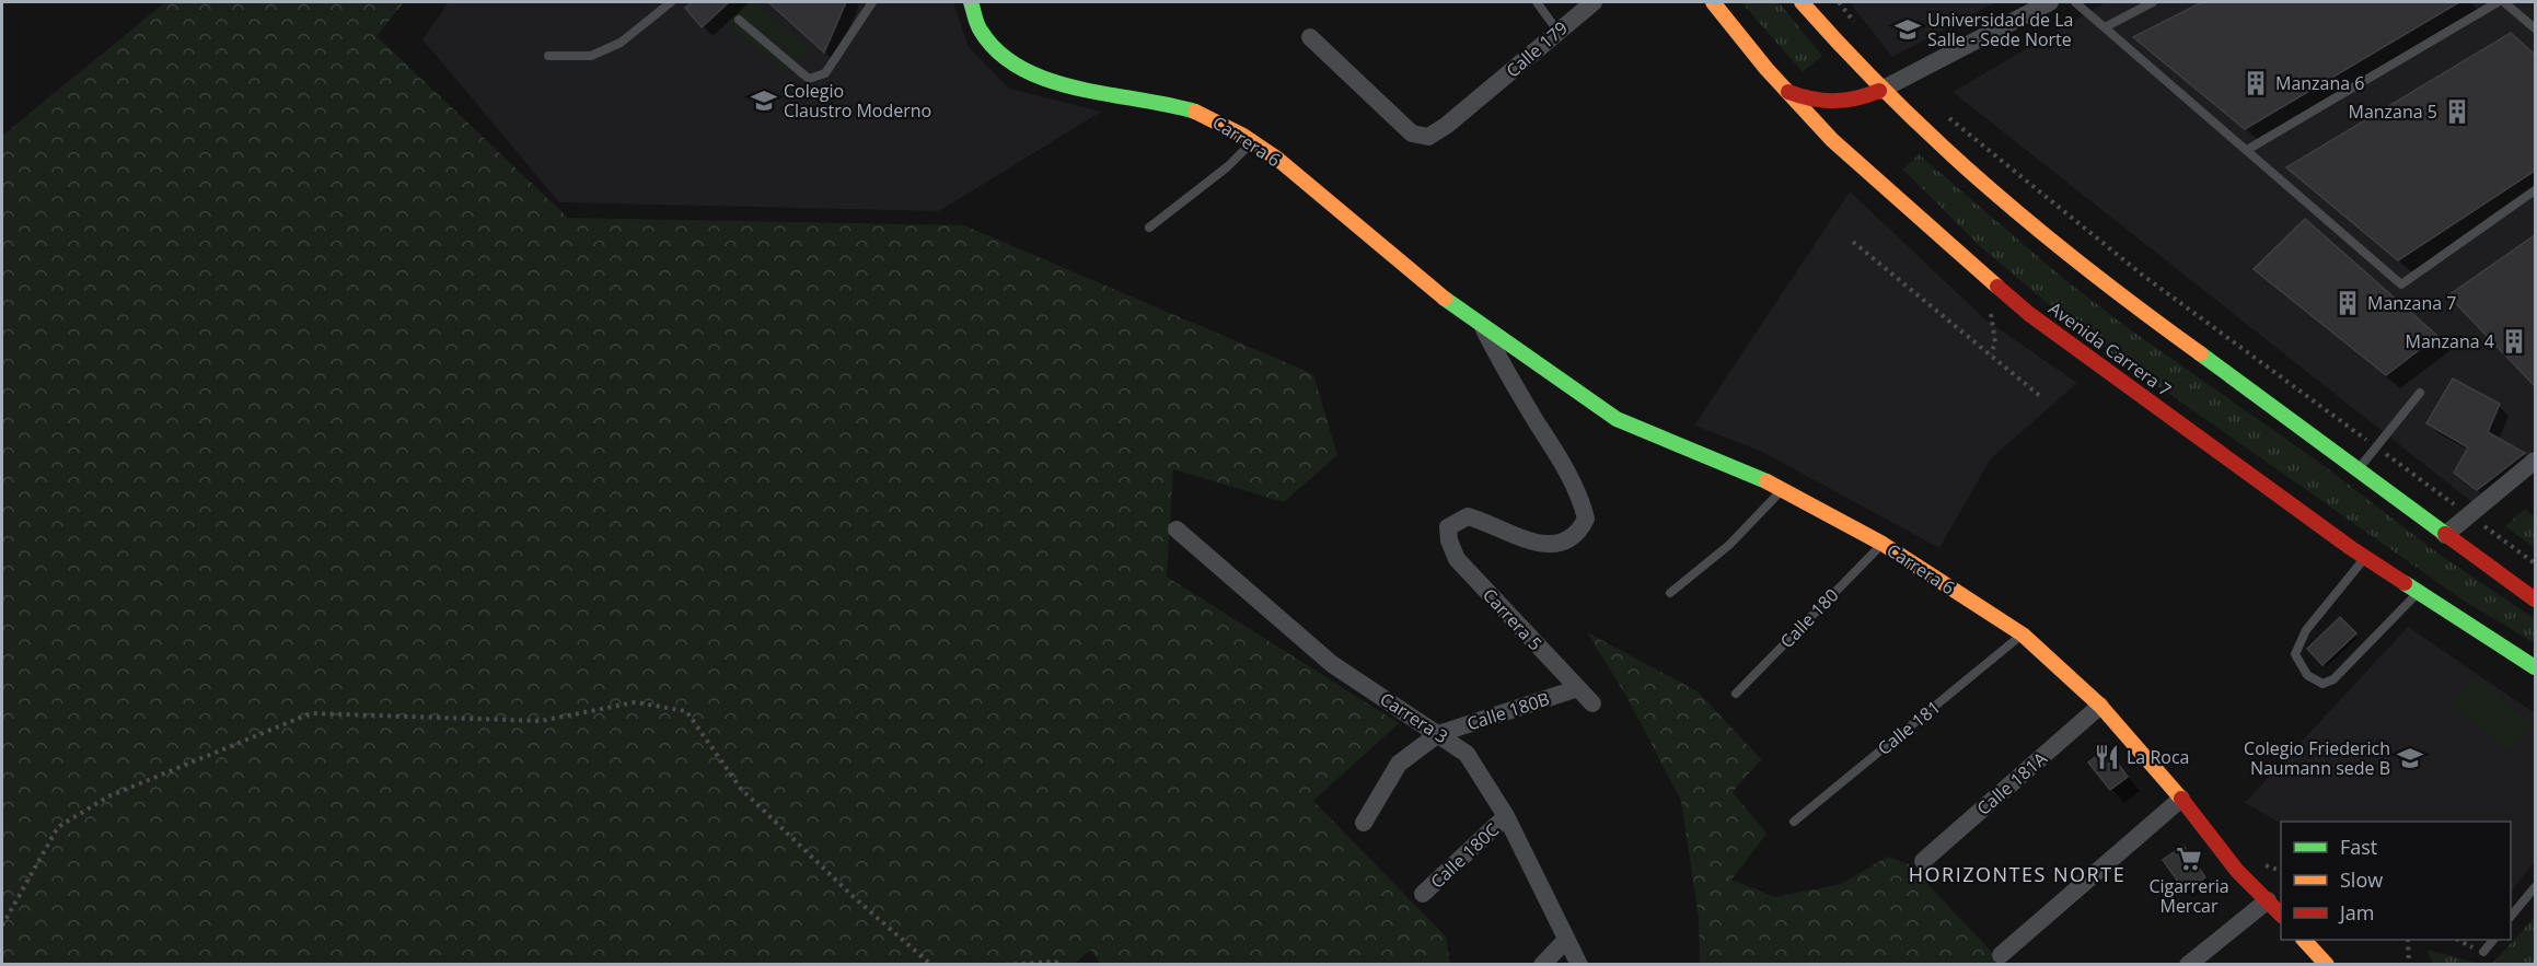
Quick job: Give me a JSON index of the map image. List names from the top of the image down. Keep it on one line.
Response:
{"streets":{"main road":["Carrera 6","Avenida Carrera 7"],"street":["Calle 179","Carrera 5","Calle 180B","Carrera 3","Calle 181A","Calle 180C"],"lane":["Calle 180","Calle 181"]},"crossings":[["Carrera 6","Calle 180"],["Carrera 6","Carrera 5"],["Carrera 6","Calle 181"],["Carrera 6","Calle 181A"],["Carrera 5","Calle 180B"],["Calle 180B","Carrera 3"],["Carrera 3","Calle 180C"]],"districts":["HORIZONTES NORTE"],"places":{"school or university":["Universidad de La Salle - Sede Norte","Colegio Claustro Moderno","Colegio Friederich Naumann sede B"],"building":["Manzana 6","Manzana 5","Manzana 7","Manzana 4"],"restaurant":["La Roca"],"supermarket":["Cigarreria Mercar"]},"legend":["Fast","Slow","Jam"]}
